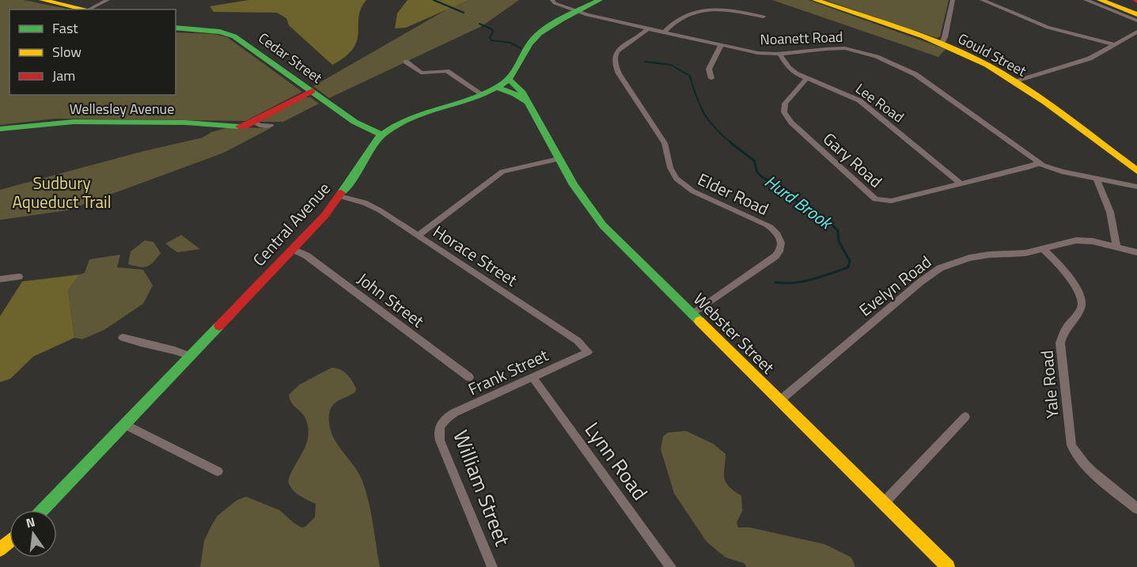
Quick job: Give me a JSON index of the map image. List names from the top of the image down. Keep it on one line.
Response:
{"streets":{"main road":["Gould Street","Cedar Street","Wellesley Avenue","Central Avenue","Webster Street"],"street":["Noanett Road","Lee Road","Gary Road","Elder Road","Horace Street","Evelyn Road","John Street","Frank Street","Yale Road","Lynn Road","William Street"]},"crossings":[["Noanett Road","Lee Road"],["Noanett Road","Gary Road"],["Noanett Road","Elder Road"],["Noanett Road","Central Avenue"],["Cedar Street","Central Avenue"],["Lee Road","Gary Road"],["Elder Road","Webster Street"],["Central Avenue","Horace Street"],["Central Avenue","John Street"],["Central Avenue","Webster Street"],["Horace Street","Frank Street"],["Evelyn Road","Webster Street"],["Evelyn Road","Yale Road"],["Frank Street","Lynn Road"],["Frank Street","William Street"]],"water":["Hurd Brook"],"parks":["Sudbury Aqueduct Trail"],"legend":["Fast","Slow","Jam"],"north":"top"}
